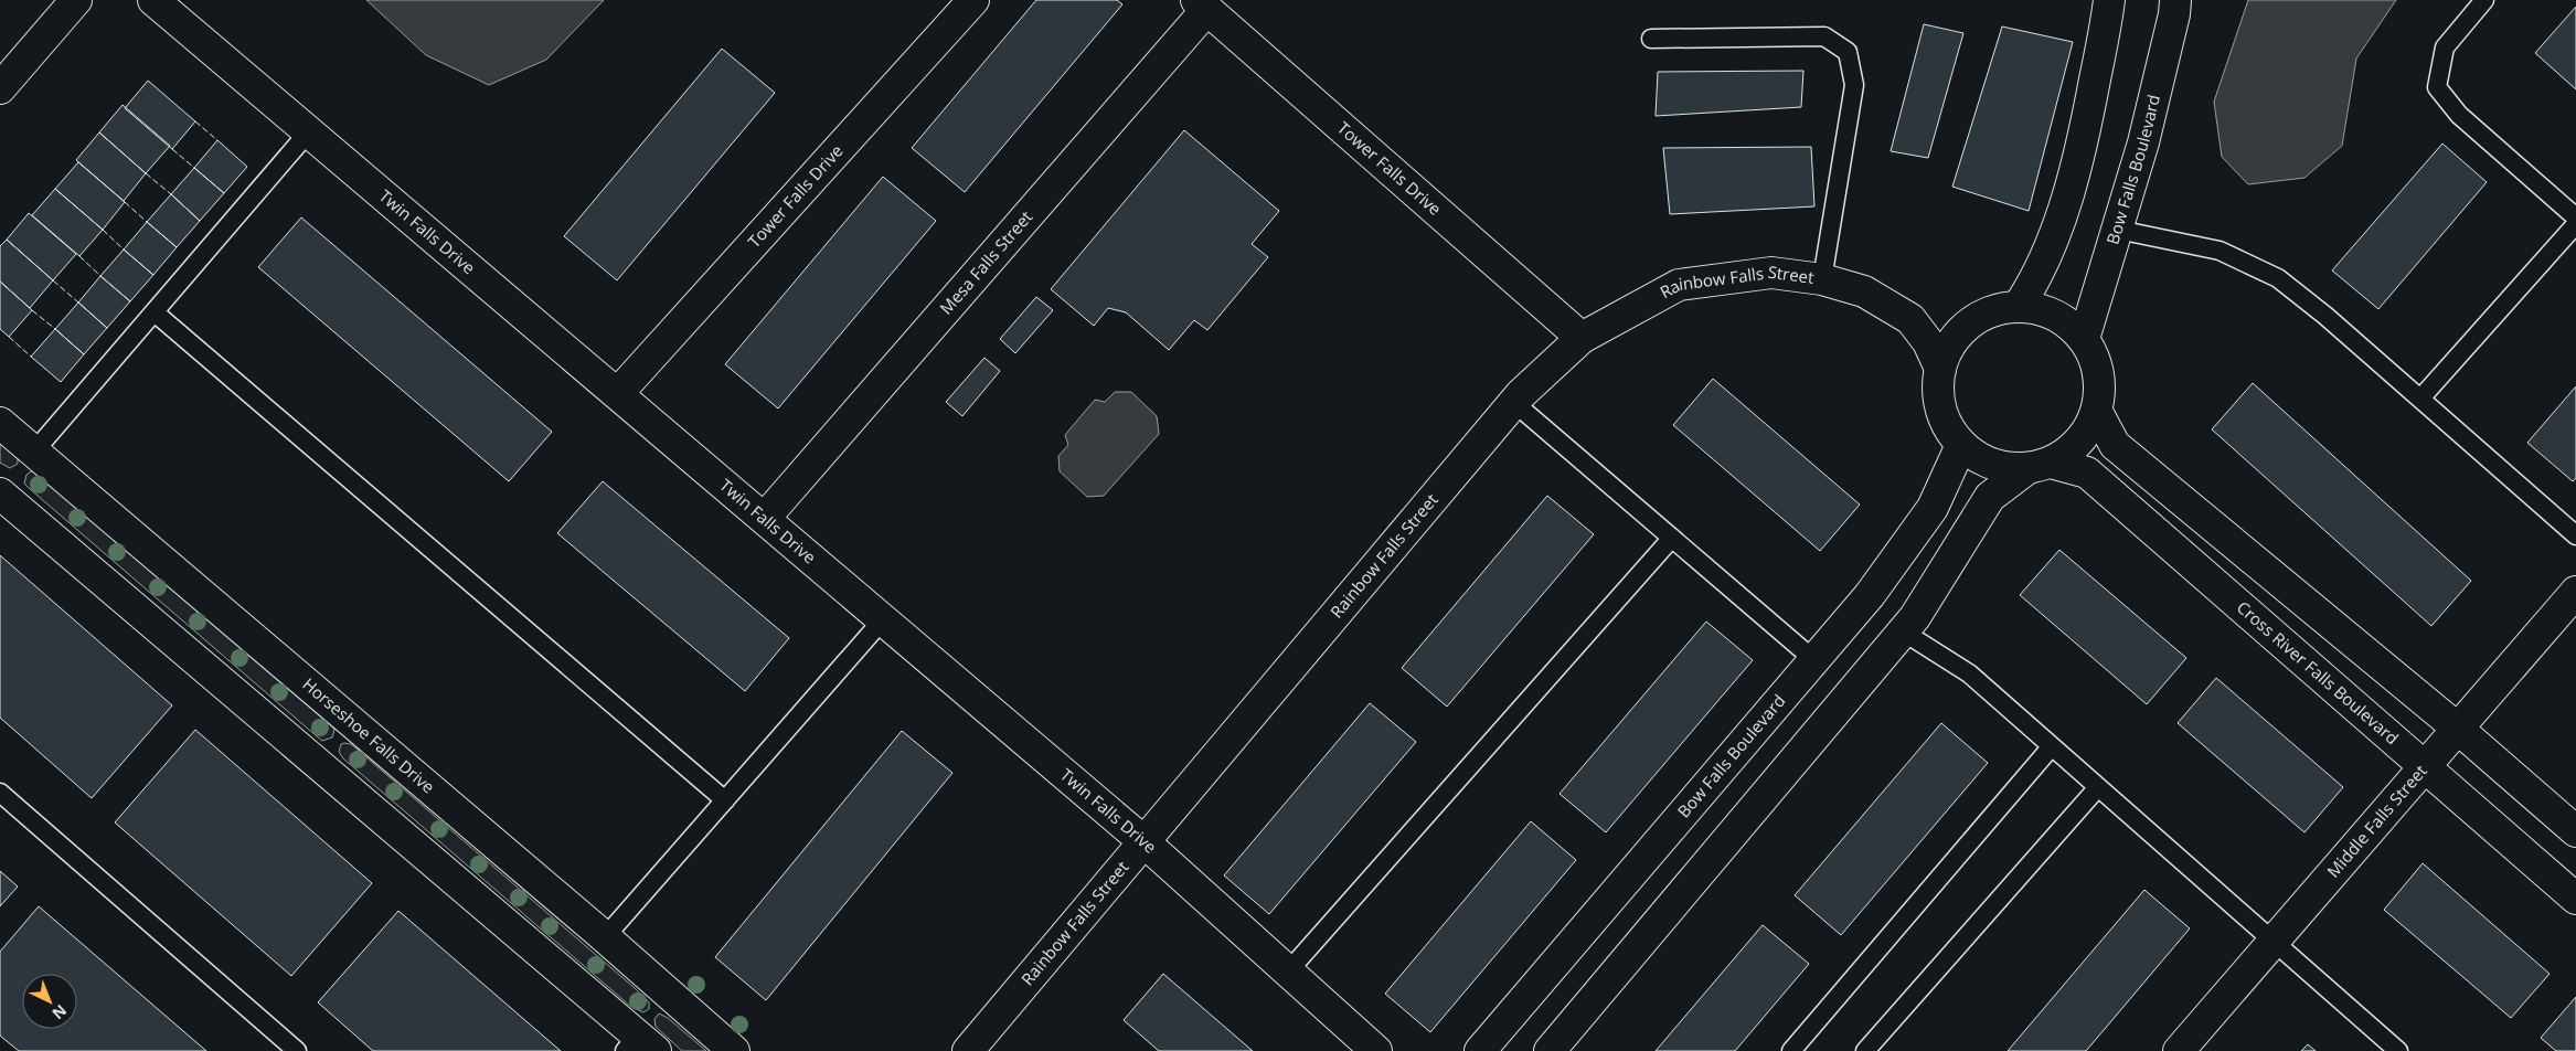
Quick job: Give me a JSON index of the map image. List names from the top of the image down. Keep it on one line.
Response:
{"streets":{"street":["Tower Falls Drive","Bow Falls Boulevard","Twin Falls Drive","Mesa Falls Street","Rainbow Falls Street","Cross River Falls Boulevard","Horseshoe Falls Drive","Middle Falls Street"]},"crossings":[["Tower Falls Drive","Twin Falls Drive"],["Tower Falls Drive","Mesa Falls Street"],["Tower Falls Drive","Rainbow Falls Street"],["Bow Falls Boulevard","Rainbow Falls Street"],["Bow Falls Boulevard","Cross River Falls Boulevard"],["Twin Falls Drive","Mesa Falls Street"],["Twin Falls Drive","Rainbow Falls Street"],["Rainbow Falls Street","Cross River Falls Boulevard"],["Cross River Falls Boulevard","Middle Falls Street"]],"north":"bottom right"}
